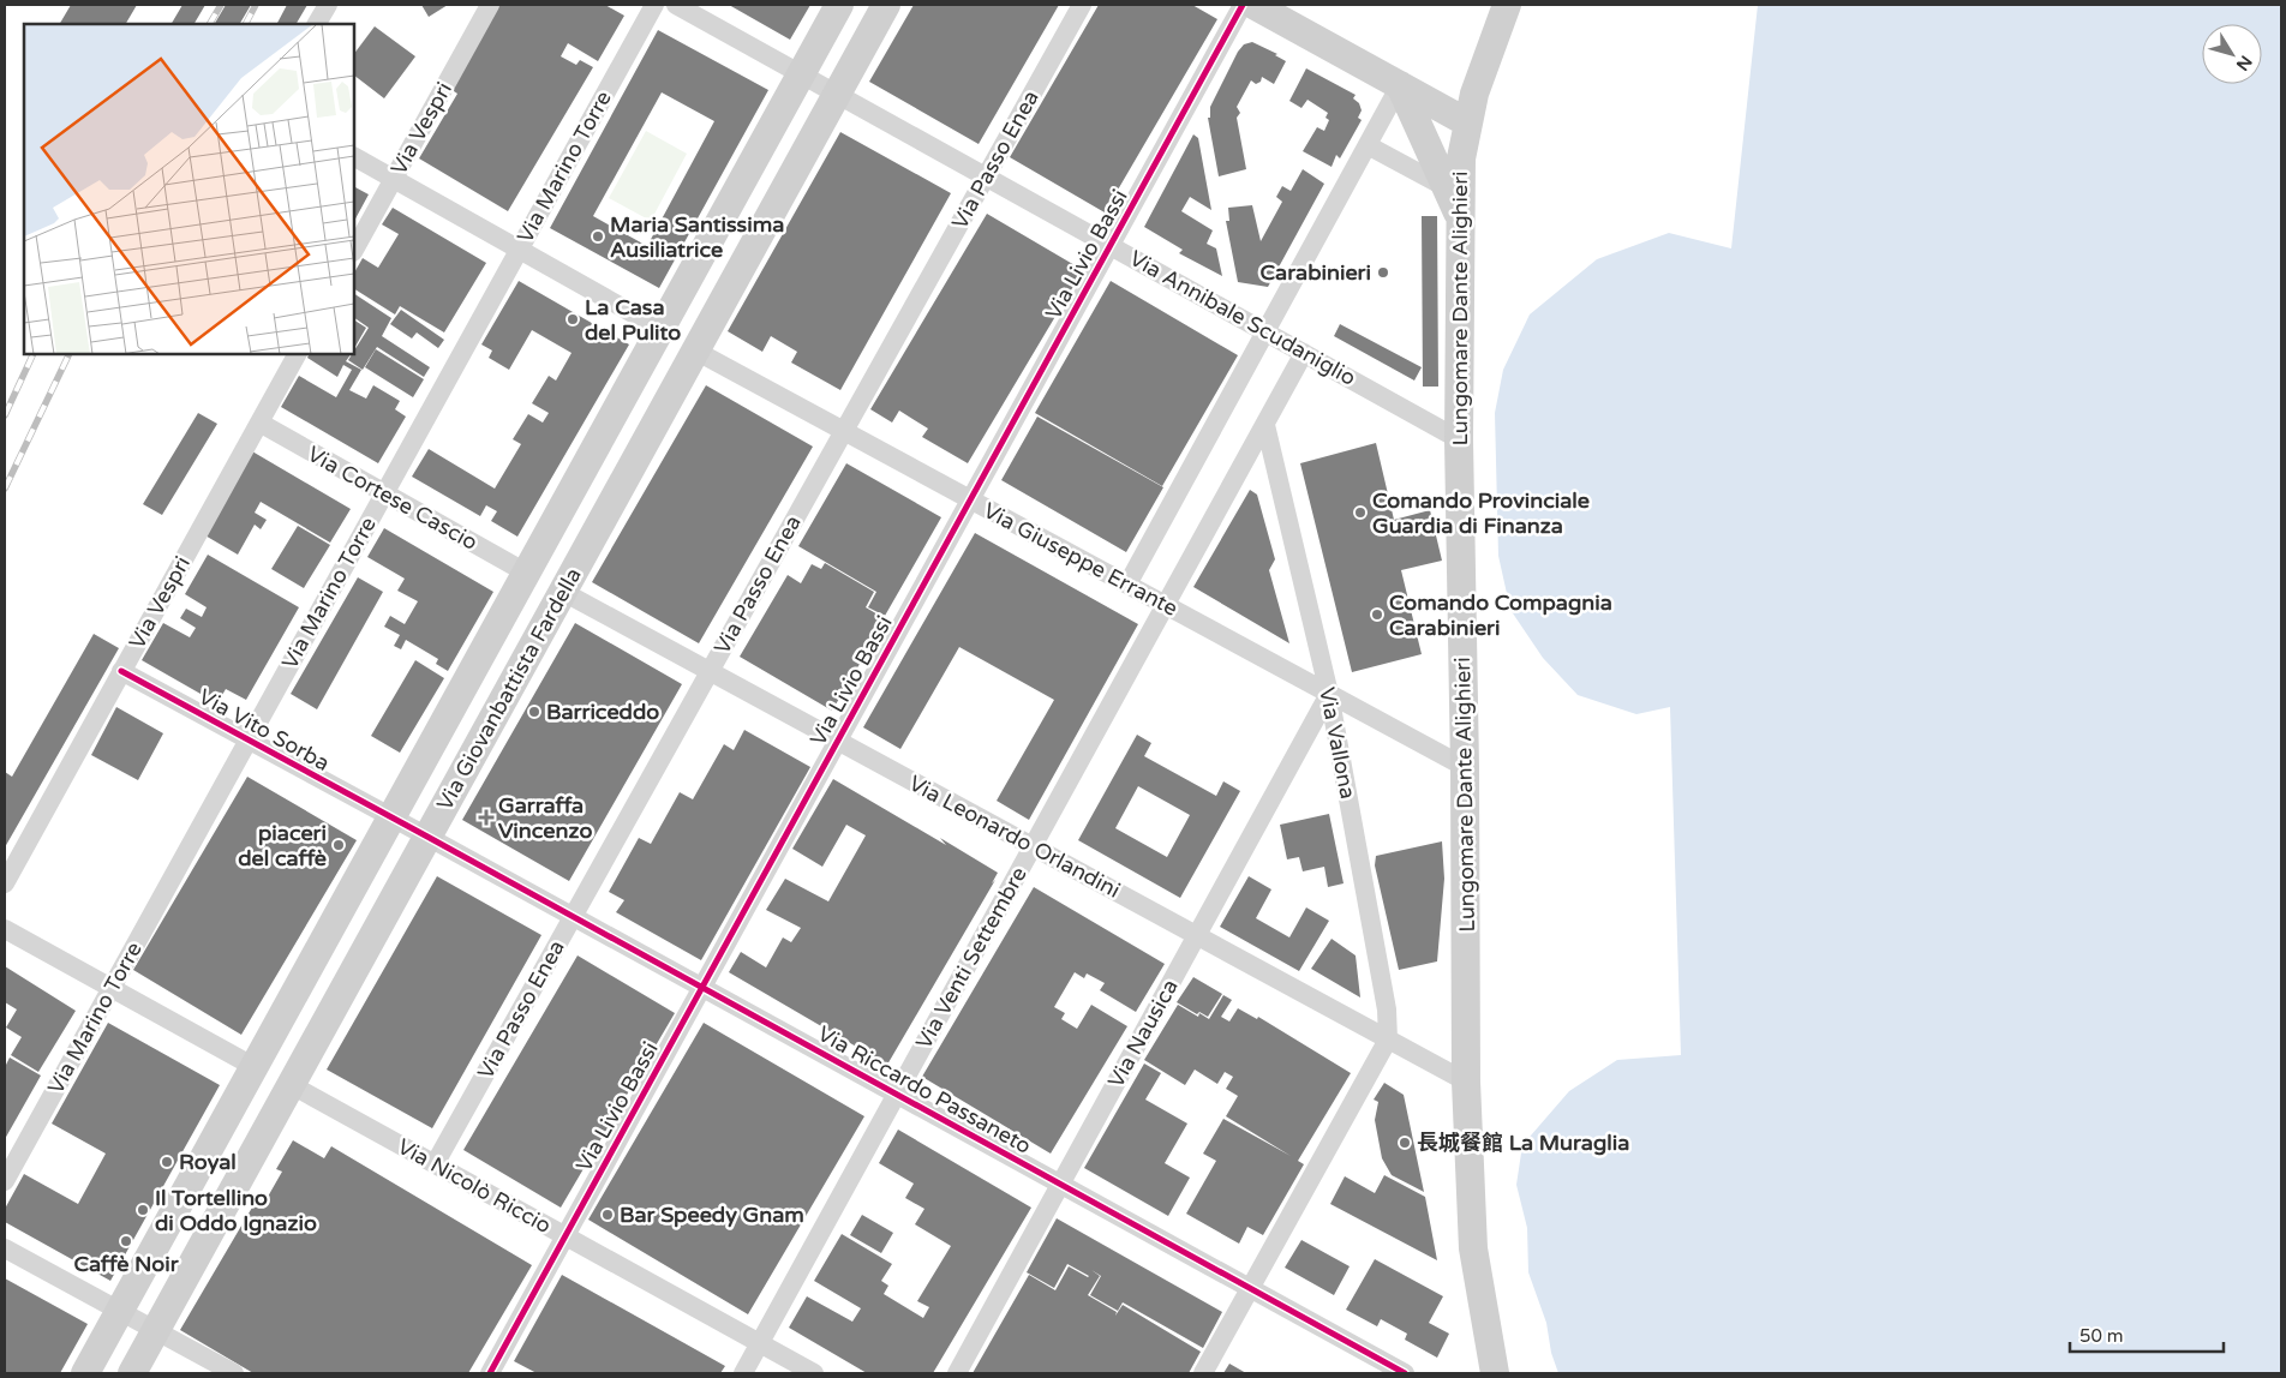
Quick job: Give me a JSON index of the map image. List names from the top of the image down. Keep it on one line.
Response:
{"streets":{"main road":["Lungomare Dante Alighieri","Via Giovanbattista Fardella"],"street":["Via Vespri","Via Passo Enea","Via Marino Torre","Via Livio Bassi","Via Annibale Scudaniglio","Via Cortese Cascio","Via Giuseppe Errante","Via Vito Sorba","Via Vallona","Via Leonardo Orlandini","Via Venti Settembre","Via Nausica","Via Riccardo Passaneto","Via Nicolò Riccio"]},"crossings":[["Via Vespri","Via Cortese Cascio"],["Via Vespri","Via Vito Sorba"],["Via Passo Enea","Via Annibale Scudaniglio"],["Via Passo Enea","Via Giuseppe Errante"],["Via Passo Enea","Via Leonardo Orlandini"],["Via Passo Enea","Via Riccardo Passaneto"],["Via Passo Enea","Via Nicolò Riccio"],["Via Marino Torre","Via Cortese Cascio"],["Via Marino Torre","Via Vito Sorba"],["Via Livio Bassi","Via Annibale Scudaniglio"],["Via Livio Bassi","Via Giuseppe Errante"],["Via Livio Bassi","Via Leonardo Orlandini"],["Via Livio Bassi","Via Riccardo Passaneto"],["Via Livio Bassi","Via Nicolò Riccio"],["Lungomare Dante Alighieri","Via Annibale Scudaniglio"],["Lungomare Dante Alighieri","Via Giuseppe Errante"],["Lungomare Dante Alighieri","Via Leonardo Orlandini"],["Via Annibale Scudaniglio","Via Giovanbattista Fardella"],["Via Annibale Scudaniglio","Via Venti Settembre"],["Via Cortese Cascio","Via Giovanbattista Fardella"],["Via Giuseppe Errante","Via Giovanbattista Fardella"],["Via Giuseppe Errante","Via Vallona"],["Via Giuseppe Errante","Via Venti Settembre"],["Via Giuseppe Errante","Via Nausica"],["Via Giovanbattista Fardella","Via Vito Sorba"],["Via Giovanbattista Fardella","Via Leonardo Orlandini"],["Via Giovanbattista Fardella","Via Riccardo Passaneto"],["Via Giovanbattista Fardella","Via Nicolò Riccio"],["Via Vito Sorba","Via Riccardo Passaneto"],["Via Vallona","Via Leonardo Orlandini"],["Via Vallona","Via Venti Settembre"],["Via Vallona","Via Nausica"],["Via Leonardo Orlandini","Via Venti Settembre"],["Via Leonardo Orlandini","Via Nausica"],["Via Venti Settembre","Via Riccardo Passaneto"],["Via Venti Settembre","Via Nicolò Riccio"],["Via Nausica","Via Riccardo Passaneto"]],"places":{"other":["Maria Santissima Ausiliatrice","Carabinieri","La Casa del Pulito","Comando Provinciale Guardia di Finanza","Comando Compagnia Carabinieri","Barriceddo","piaceri del caffè","長城餐館 La Muraglia","Royal","Il Tortellino di Oddo Ignazio","Bar Speedy Gnam","Caffè Noir"],"health":["Garraffa Vincenzo"]},"scale_bar":"50 m","north":"bottom right"}
